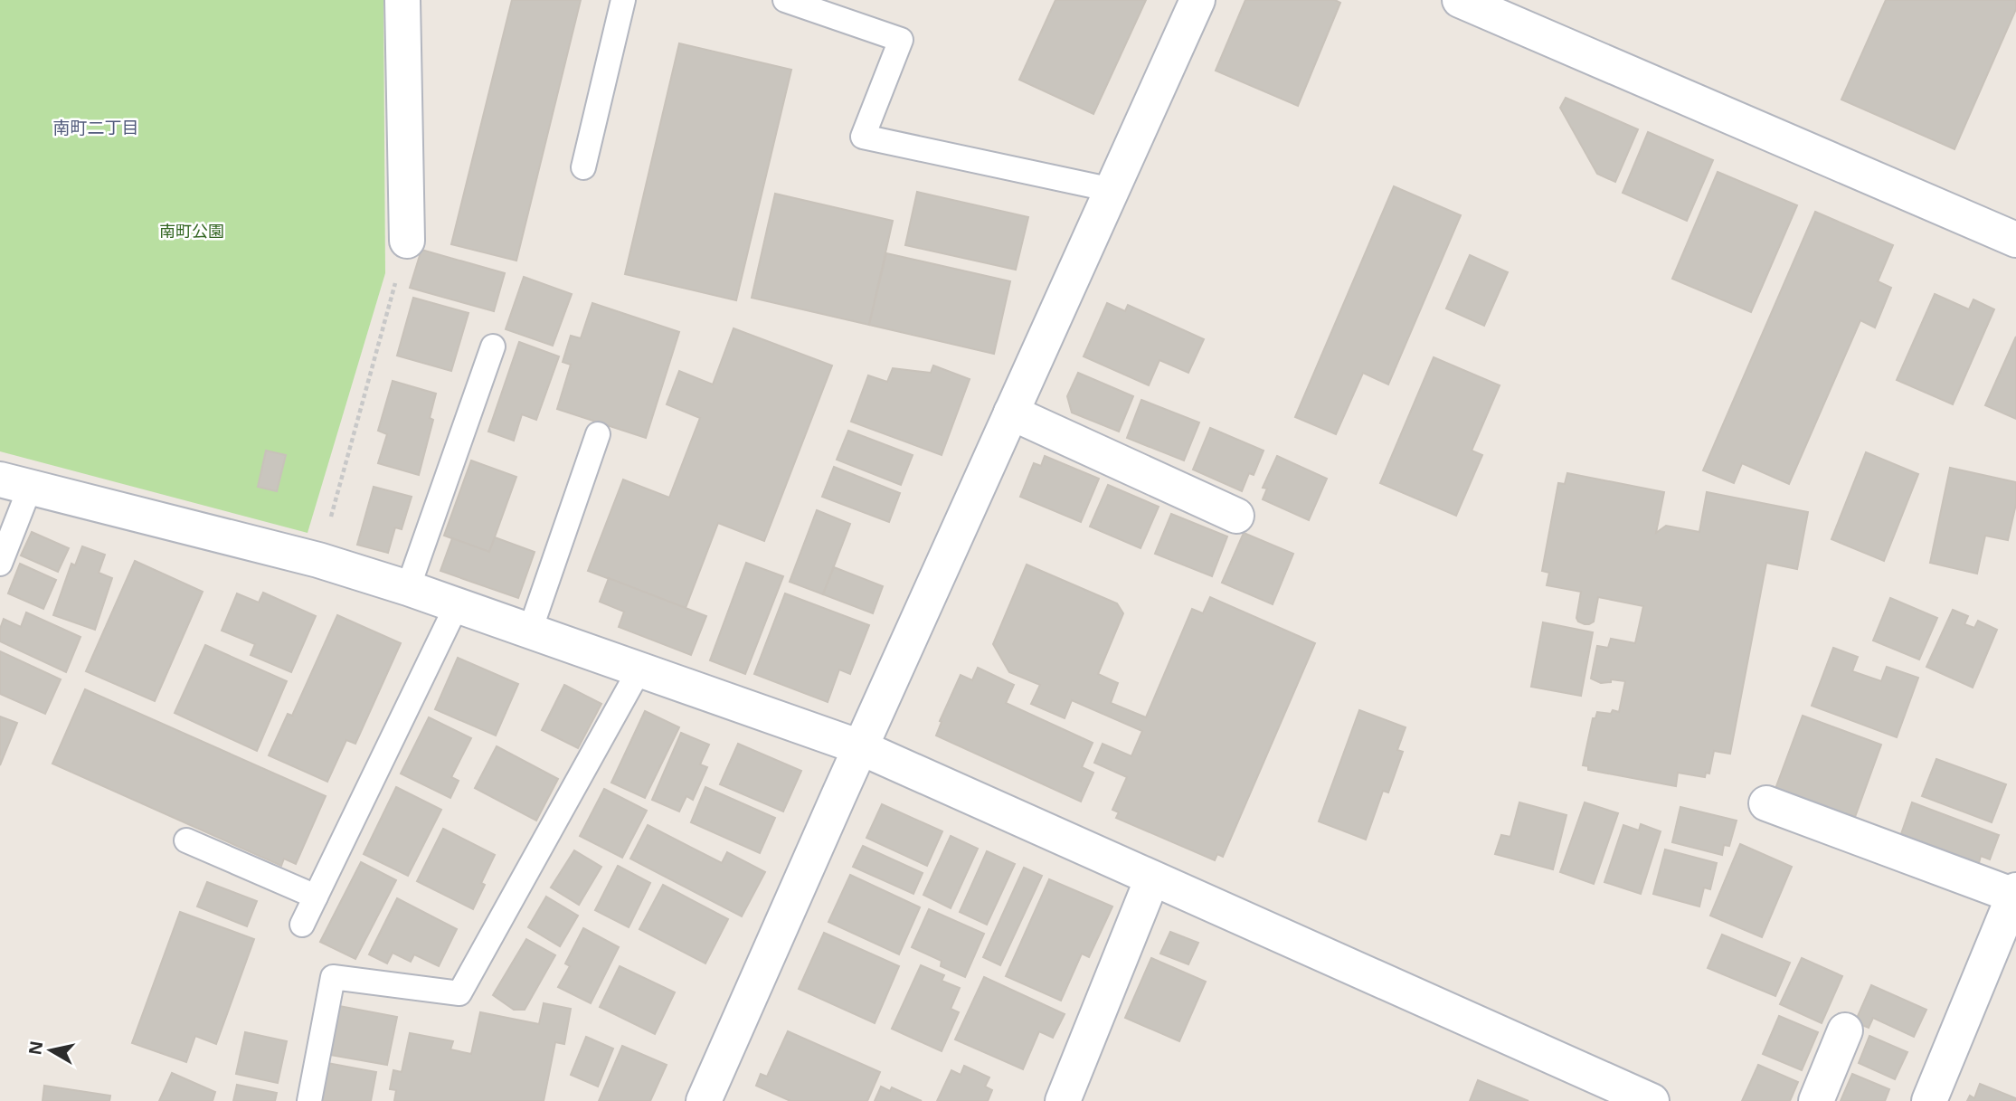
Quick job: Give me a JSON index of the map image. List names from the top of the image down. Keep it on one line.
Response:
{"districts":["南町二丁目"],"parks":["南町公園"],"north":"left"}
